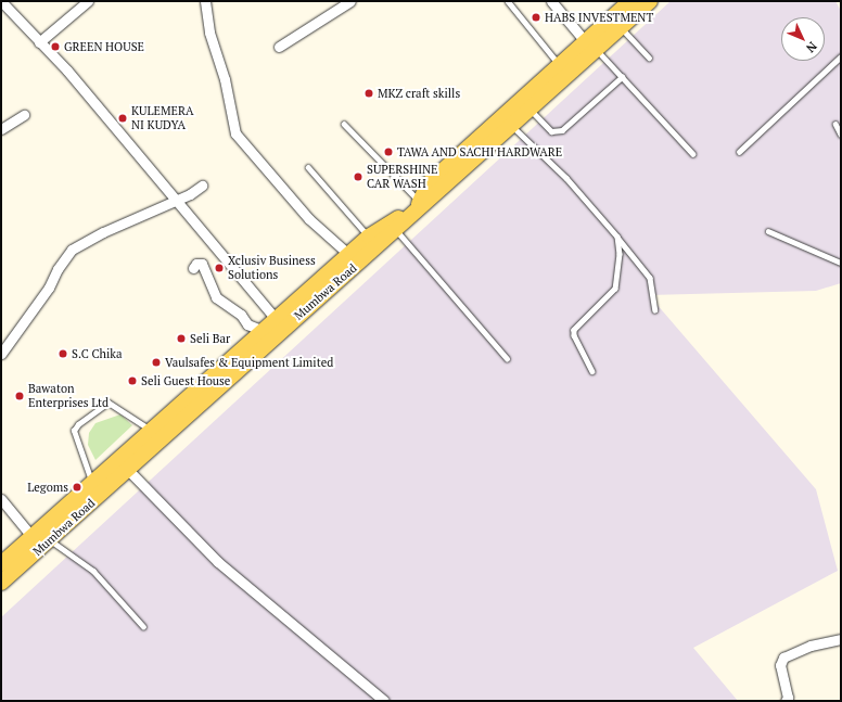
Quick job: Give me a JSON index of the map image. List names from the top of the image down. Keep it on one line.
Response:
{"streets":{"main road":["Mumbwa Road"]},"places":["HABS INVESTMENT","GREEN HOUSE","MKZ craft skills","KULEMERA NI KUDYA","TAWA AND SACHI HARDWARE","SUPERSHINE CAR WASH","Xclusiv Business Solutions","Seli Bar","S.C Chika","Vaulsafes & Equipment Limited","Seli Guest House","Bawaton Enterprises Ltd","Legoms"],"north":"bottom right"}
